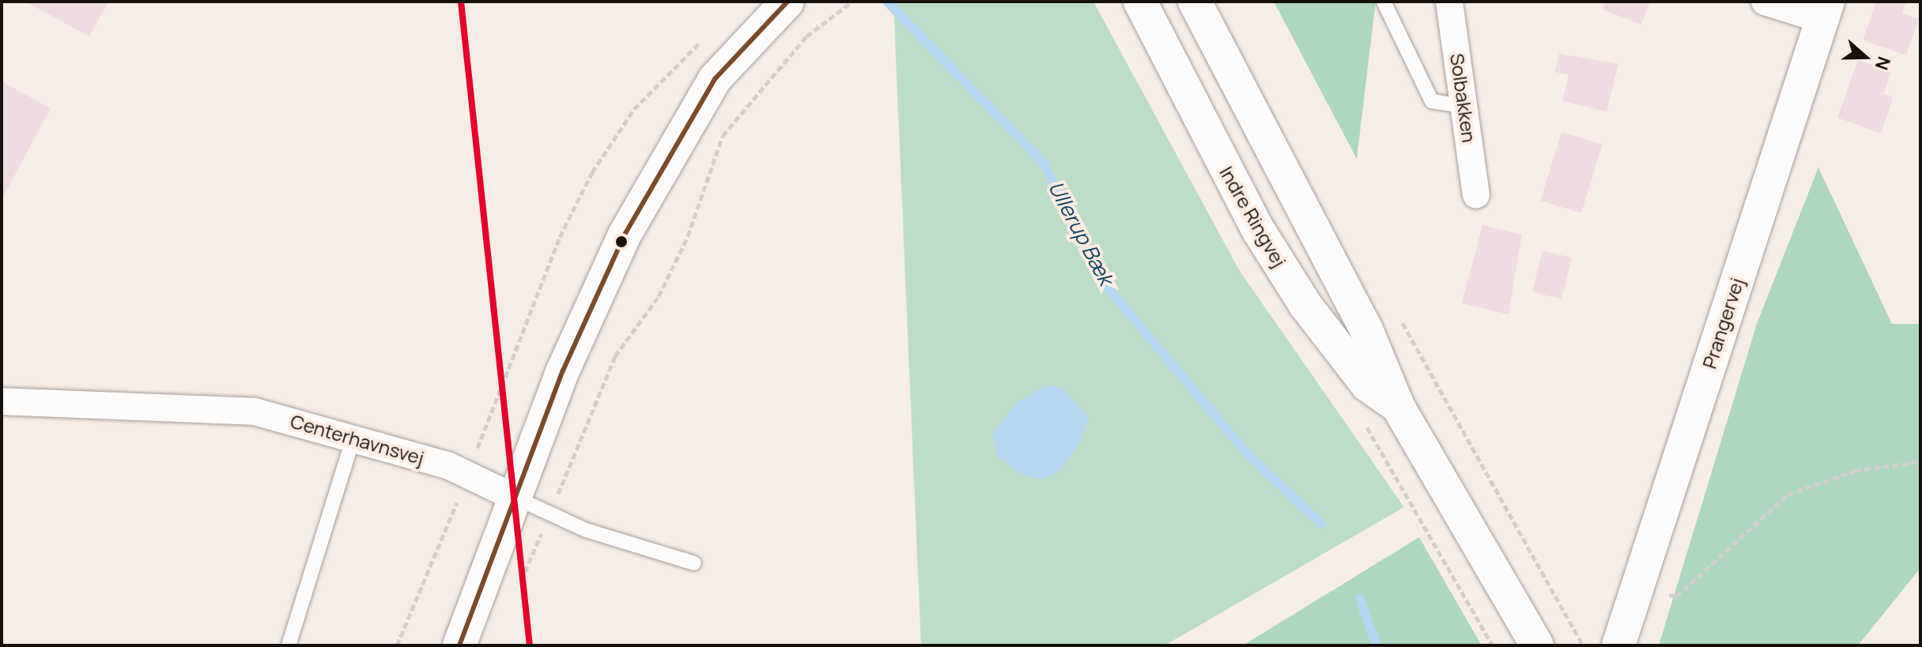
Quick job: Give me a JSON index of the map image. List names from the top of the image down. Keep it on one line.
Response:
{"streets":{"street":["Solbakken","Indre Ringvej","Prangervej","Centerhavnsvej"]},"water":["Ullerup Bæk"],"north":"right"}
